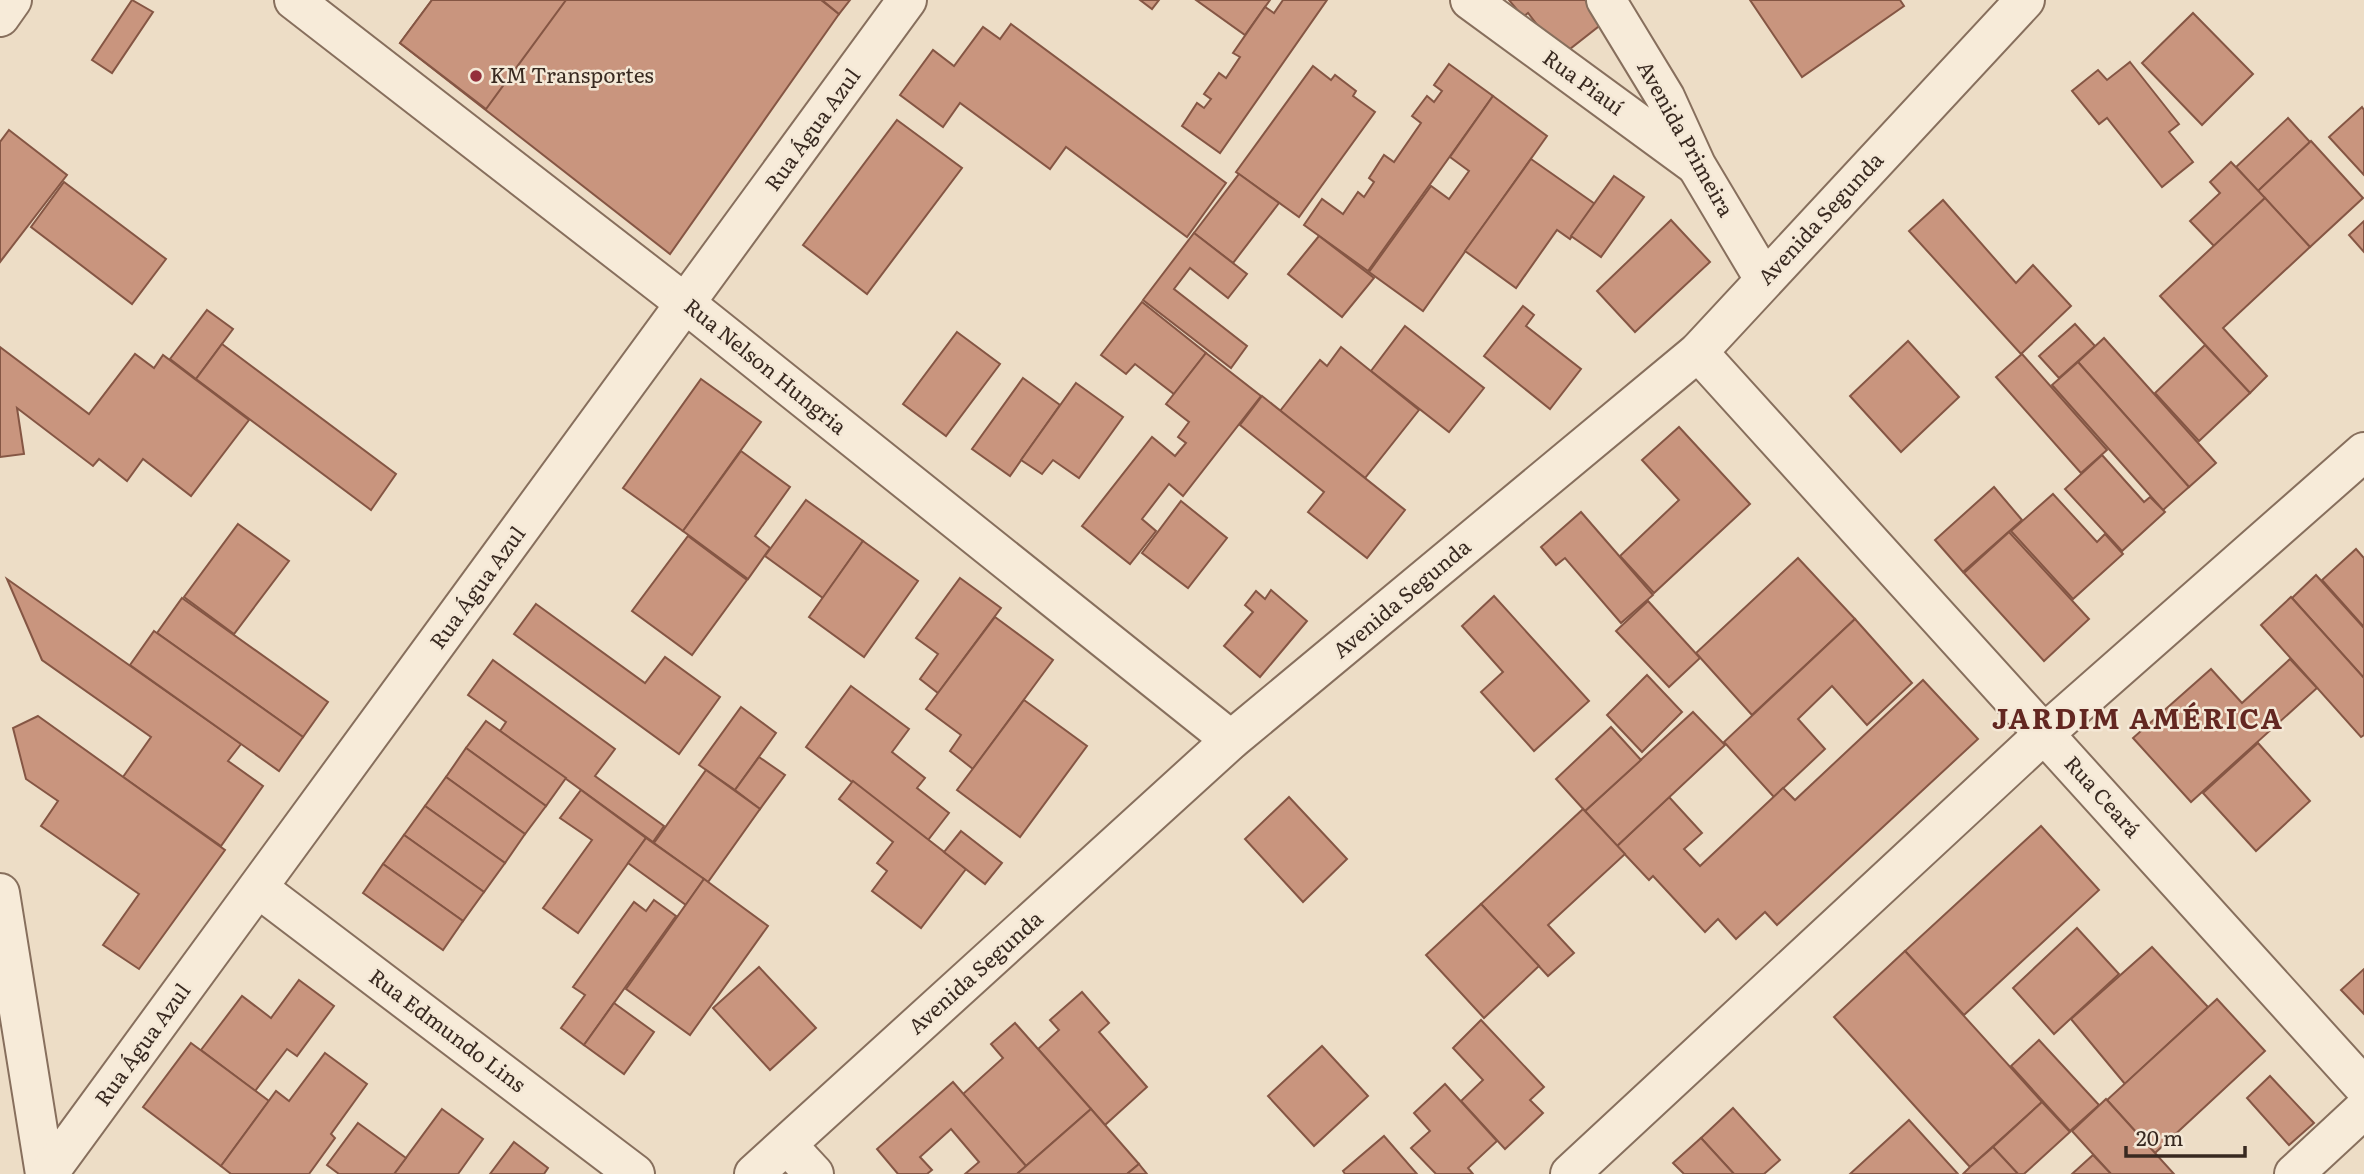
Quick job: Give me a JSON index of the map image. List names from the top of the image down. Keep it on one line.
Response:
{"streets":{"street":["Rua Piauí","Rua Água Azul","Avenida Primeira","Avenida Segunda","Rua Nelson Hungria","Rua Ceará","Rua Edmundo Lins"]},"crossings":[["Rua Piauí","Avenida Primeira"],["Rua Água Azul","Rua Nelson Hungria"],["Rua Água Azul","Rua Edmundo Lins"],["Avenida Primeira","Avenida Segunda"],["Avenida Segunda","Rua Nelson Hungria"],["Avenida Segunda","Rua Ceará"]],"districts":["JARDIM AMÉRICA"],"places":["KM Transportes"],"scale_bar":"20 m"}
